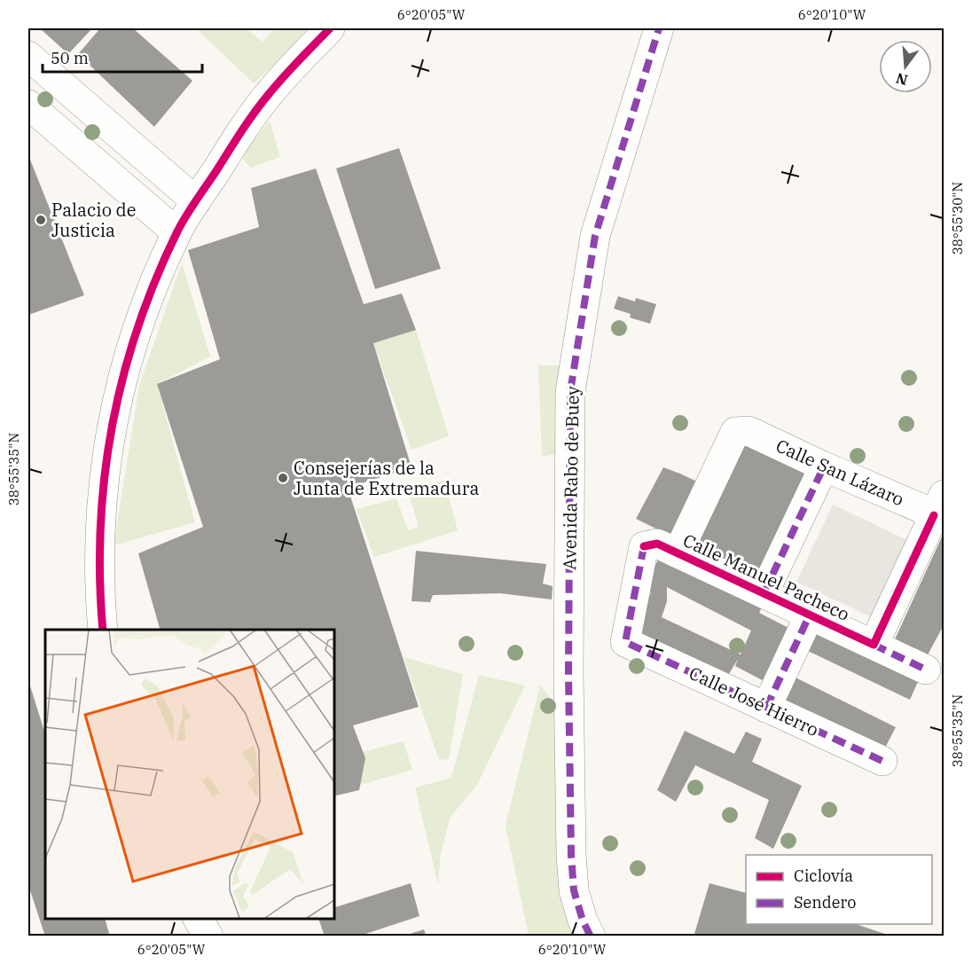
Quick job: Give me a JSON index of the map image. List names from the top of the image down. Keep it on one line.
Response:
{"streets":{"street":["Calle San Lázaro","Avenida Rabo de Buey","Calle Manuel Pacheco","Calle José Hierro"]},"crossings":[["Calle San Lázaro","Calle Manuel Pacheco"],["Calle Manuel Pacheco","Calle José Hierro"]],"places":["Palacio de Justicia","Consejerías de la Junta de Extremadura"],"legend":["Ciclovía","Sendero"],"scale_bar":"50 m","north":"bottom","coordinates":["6°20'05\"W","6°20'10\"W","38°55'30\"N","38°55'35\"N"]}
